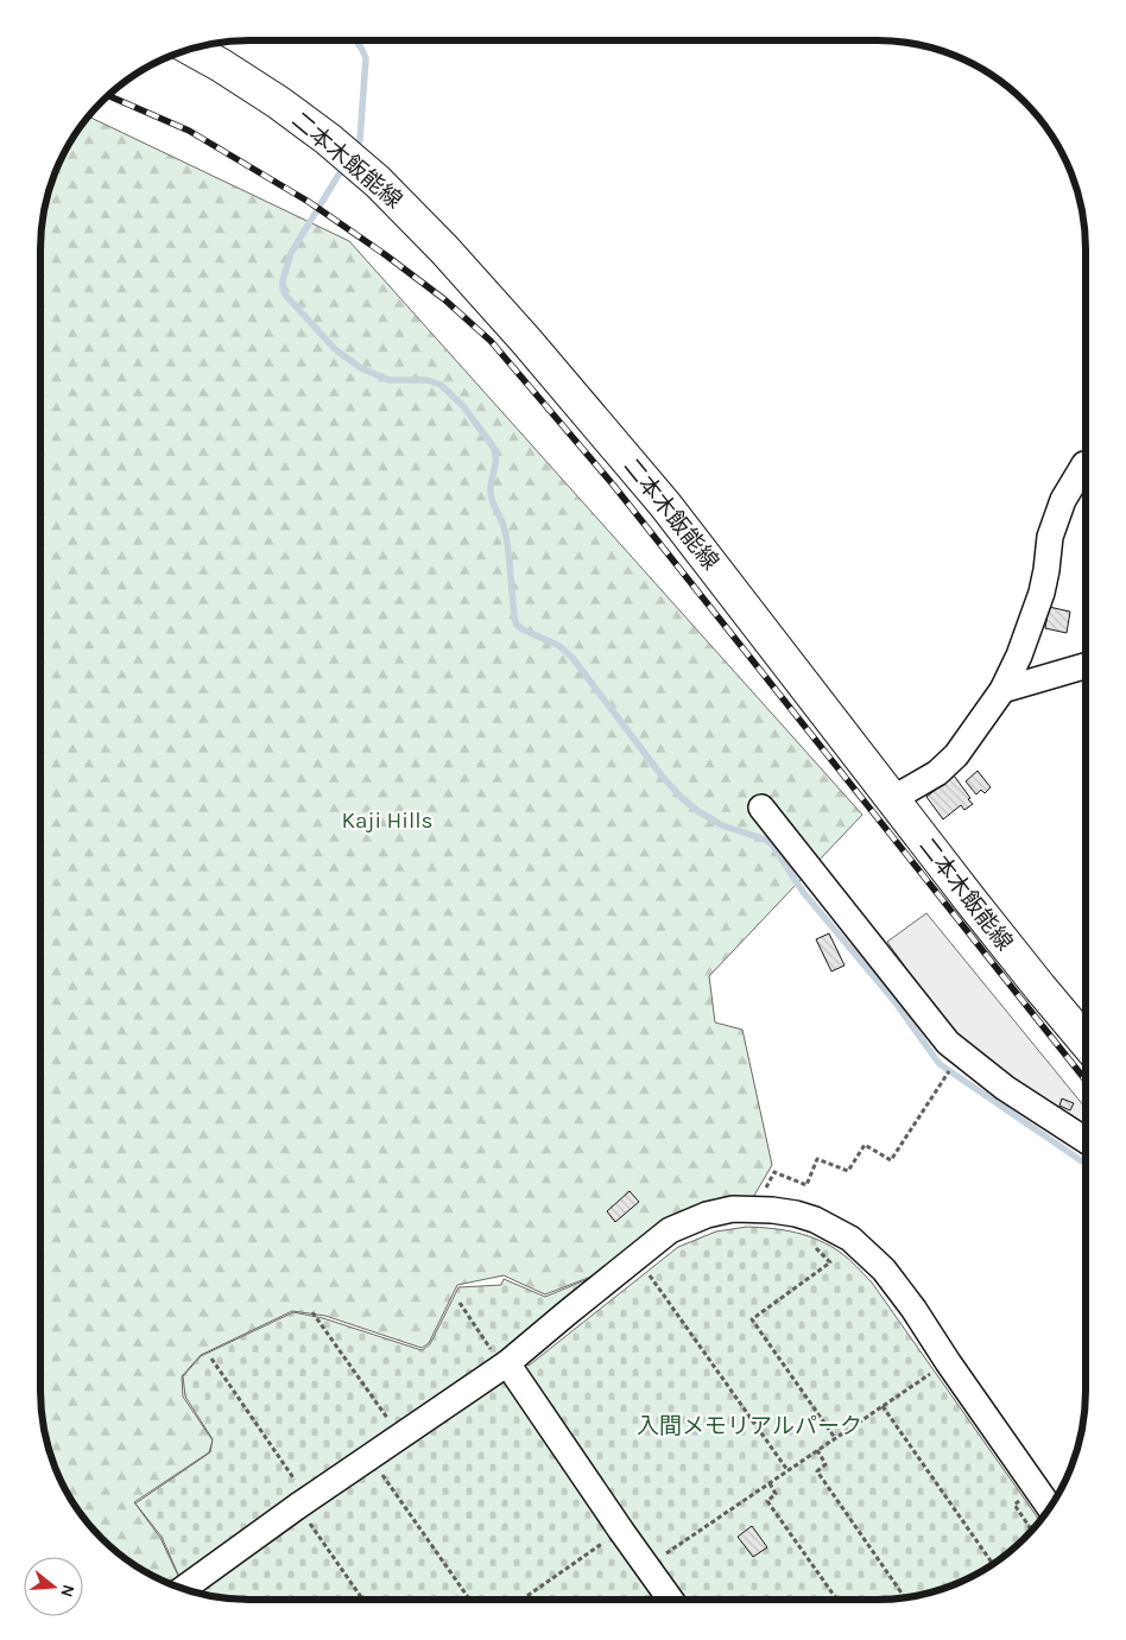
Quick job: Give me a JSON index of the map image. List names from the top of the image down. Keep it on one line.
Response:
{"streets":{"main road":["二本木飯能線"]},"parks":["Kaji Hills","入間メモリアルパーク"],"north":"right"}
